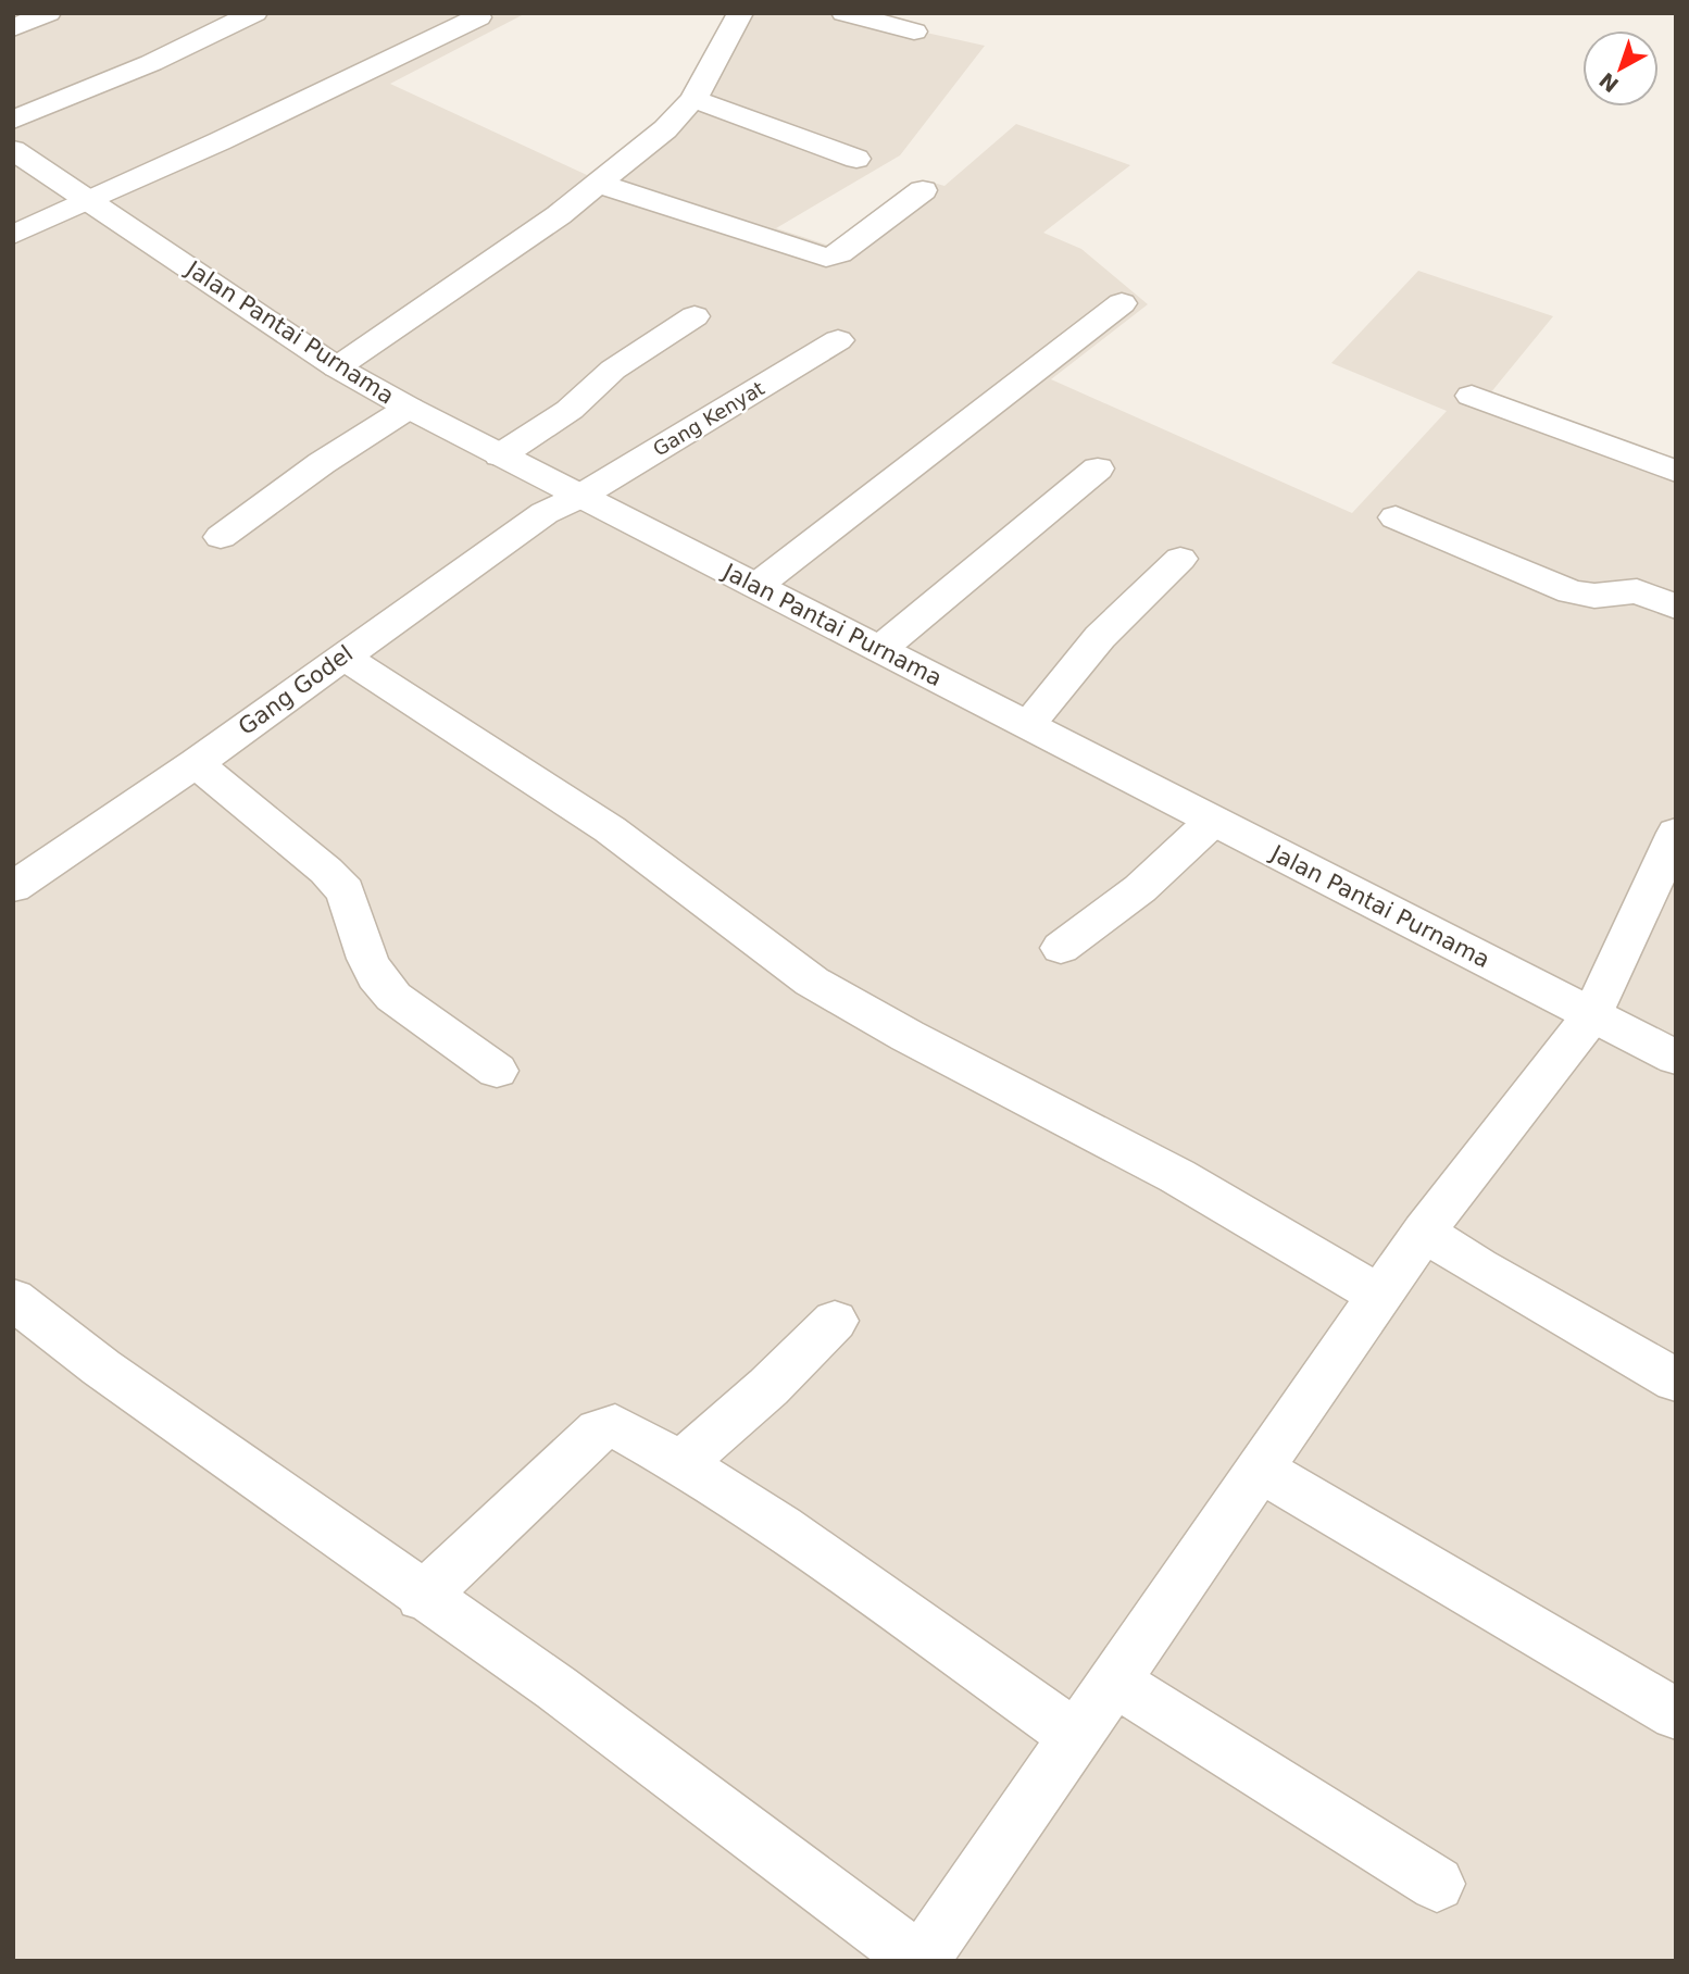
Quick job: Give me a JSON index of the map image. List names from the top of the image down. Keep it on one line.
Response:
{"streets":{"street":["Jalan Pantai Purnama","Gang Kenyat","Gang Godel"]},"crossings":[["Jalan Pantai Purnama","Gang Kenyat"],["Jalan Pantai Purnama","Gang Godel"],["Gang Kenyat","Gang Godel"]],"north":"bottom left"}
